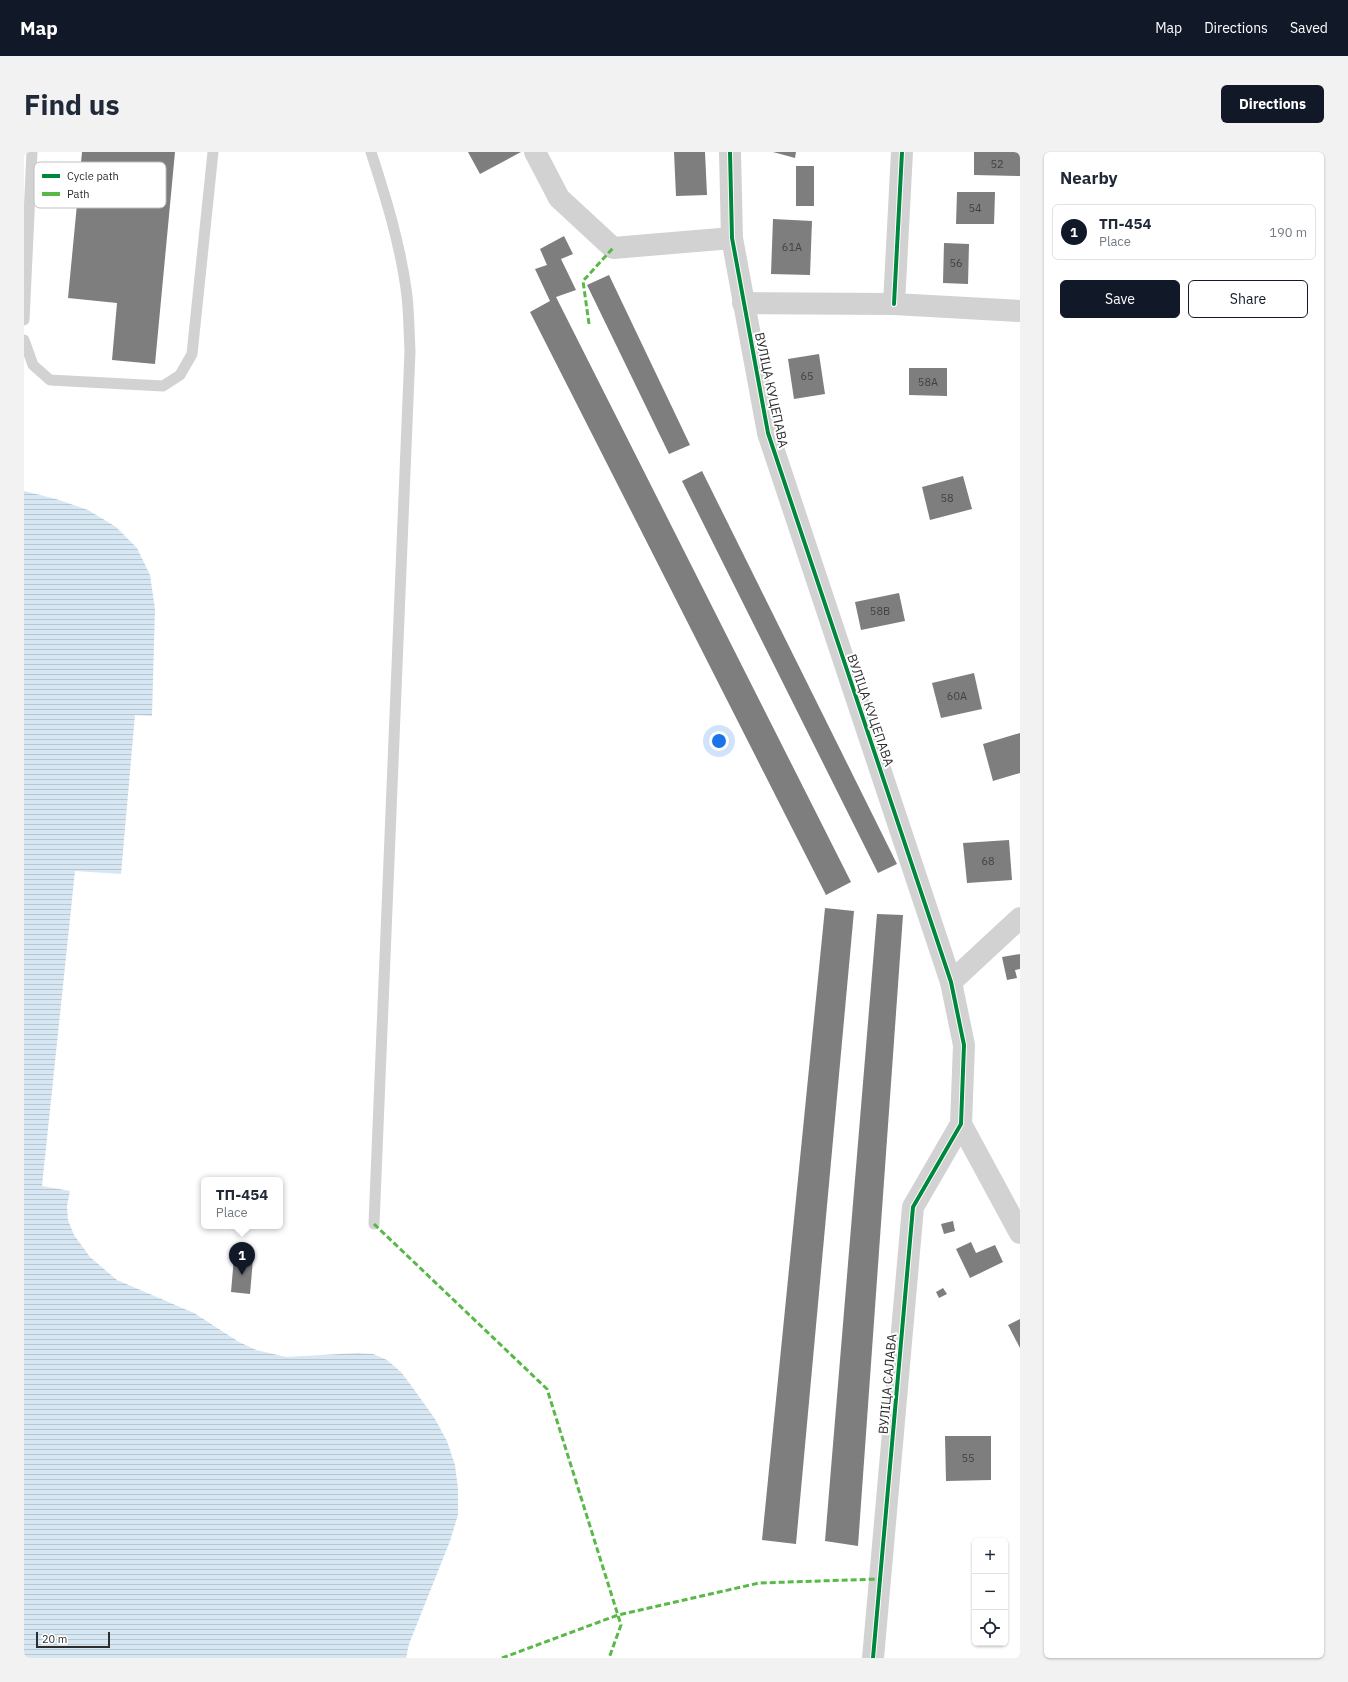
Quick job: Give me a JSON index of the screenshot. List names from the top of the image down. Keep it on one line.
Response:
{"streets":{"street":["ВУЛІЦА КУЦЕПАВА","ВУЛІЦА САЛАВА"]},"crossings":[["ВУЛІЦА КУЦЕПАВА","ВУЛІЦА САЛАВА"]],"house_numbers":["52","54","61А","56","65","58А","58","58В","60А","68","55"],"legend":["Cycle path","Path"],"scale_bar":"20 m","page":{"header":"Map","nav":["Map","Directions","Saved"],"buttons":["Directions",["Save","Share"]],"title":"Find us","heading":"Nearby","list":[{"mark":"1","name":"ТП-454","note":"Place","value":"190 m"}],"popup":["ТП-454","Place"],"pins":"1","map_buttons":["+","−"],"scale":"20 m"}}
